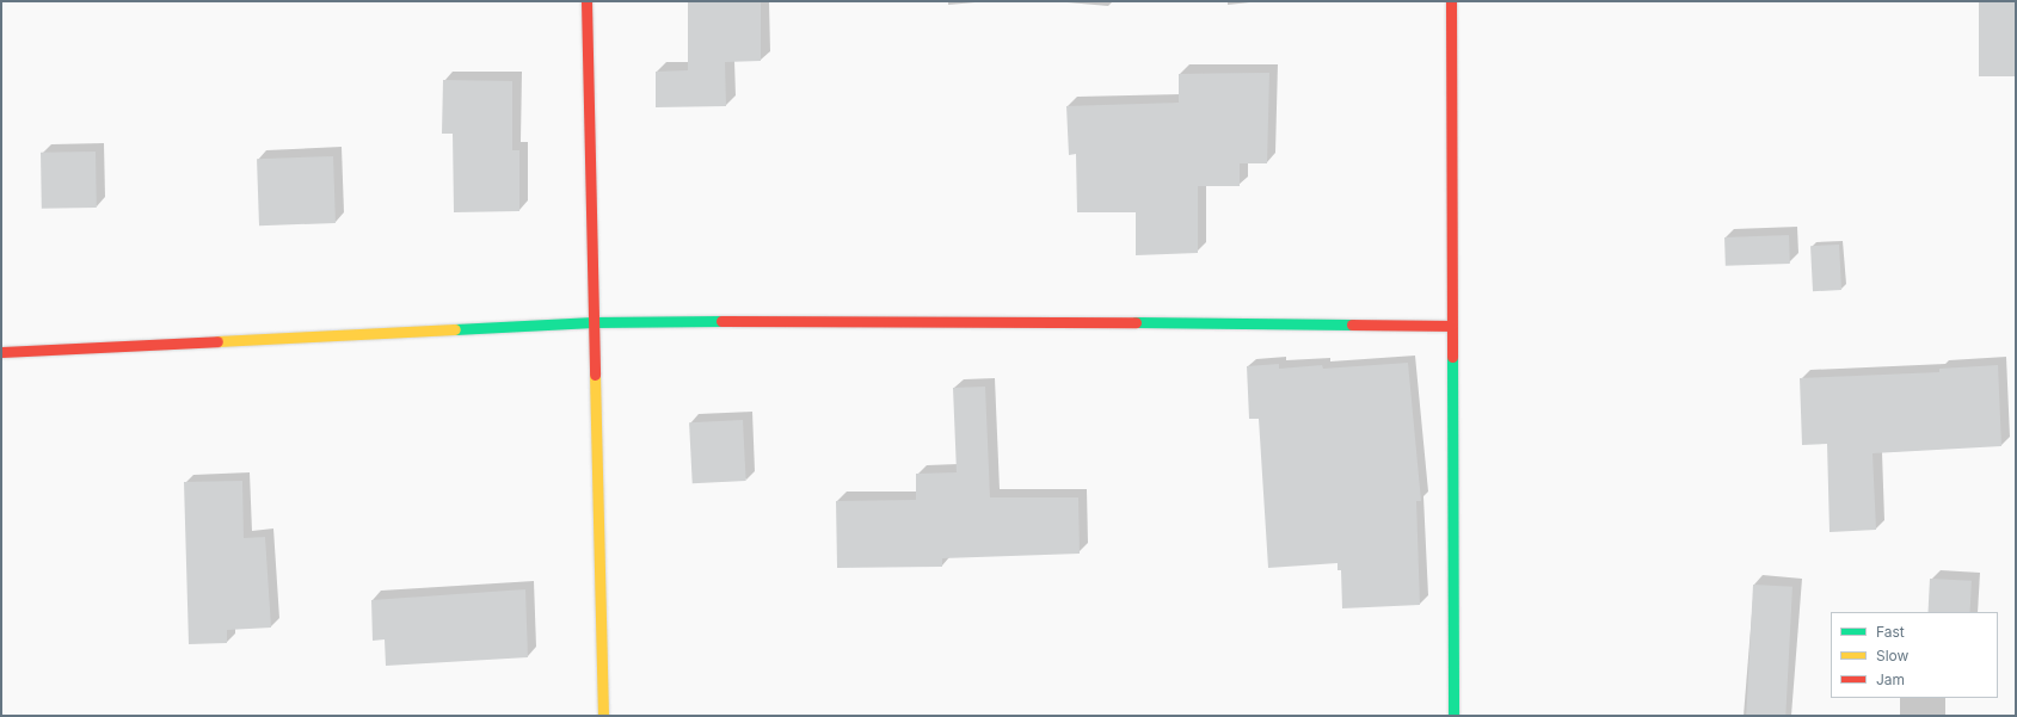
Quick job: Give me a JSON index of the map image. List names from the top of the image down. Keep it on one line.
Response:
{"legend":["Fast","Slow","Jam"]}
